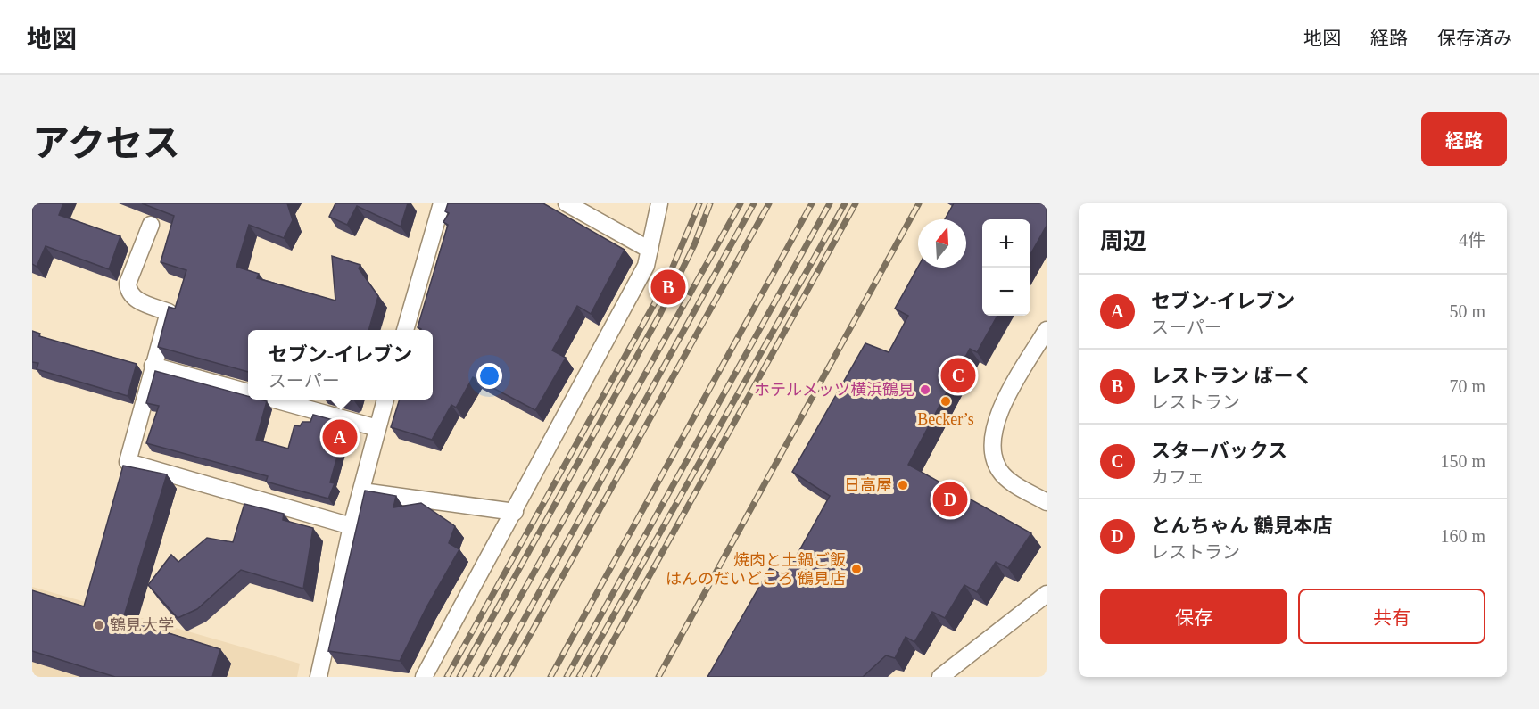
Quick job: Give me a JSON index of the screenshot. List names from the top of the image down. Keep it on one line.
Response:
{"places":["ホテルメッツ横浜鶴見","Becker’s","日高屋","焼肉と土鍋ご飯 はんのだいどころ 鶴見店","鶴見大学"],"north":"top","page":{"header":"地図","nav":["地図","経路","保存済み"],"title":"アクセス","buttons":["経路",["保存","共有"]],"heading":["周辺","4件"],"map_buttons":["+","−"],"pins":["B","C","A","D"],"list":[{"mark":"A","name":"セブン-イレブン","note":"スーパー","value":"50 m"},{"mark":"B","name":"レストラン ばーく","note":"レストラン","value":"70 m"},{"mark":"C","name":"スターバックス","note":"カフェ","value":"150 m"},{"mark":"D","name":"とんちゃん 鶴見本店","note":"レストラン","value":"160 m"}],"popup":["セブン-イレブン","スーパー"]}}
